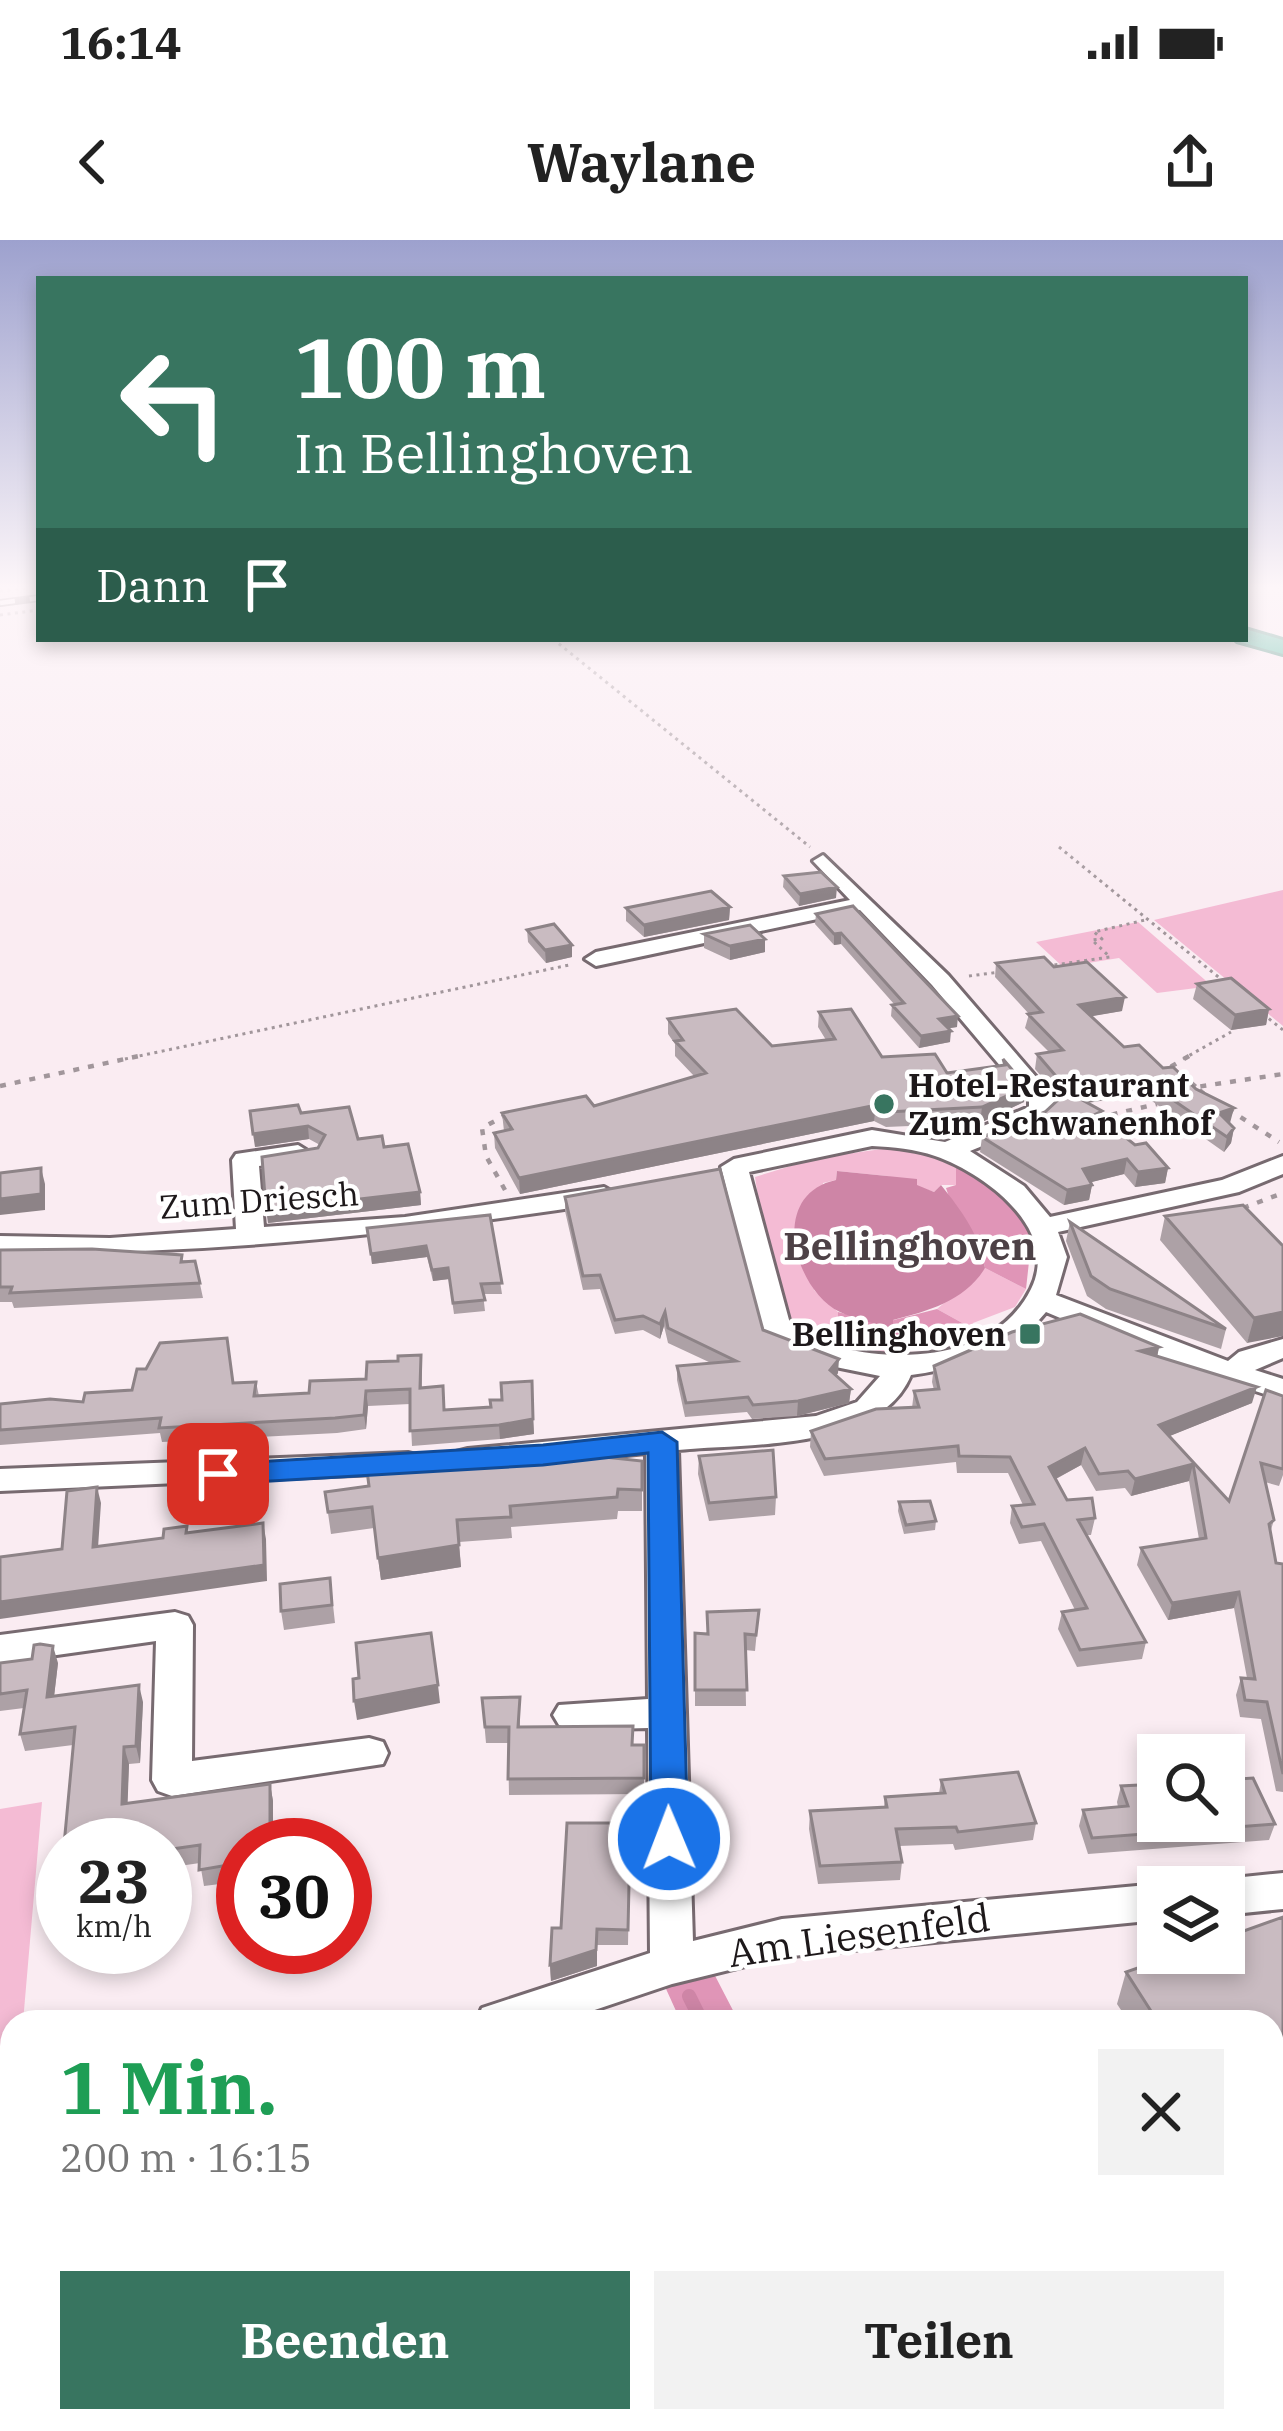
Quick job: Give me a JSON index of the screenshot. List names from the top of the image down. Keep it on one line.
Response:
{"streets":{"street":["Zum Driesch","Am Liesenfeld"]},"districts":["Bellinghoven"],"places":{"other":["Hotel-Restaurant Zum Schwanenhof"],"transit":["Bellinghoven"]},"page":{"status":"16:14","header":"Waylane","turn":["100 m","In Bellinghoven"],"then":"Dann","speed":"23 km/h","limit":"30","heading":["1 Min.","200 m · 16:15"],"buttons":["Beenden","Teilen"]}}
